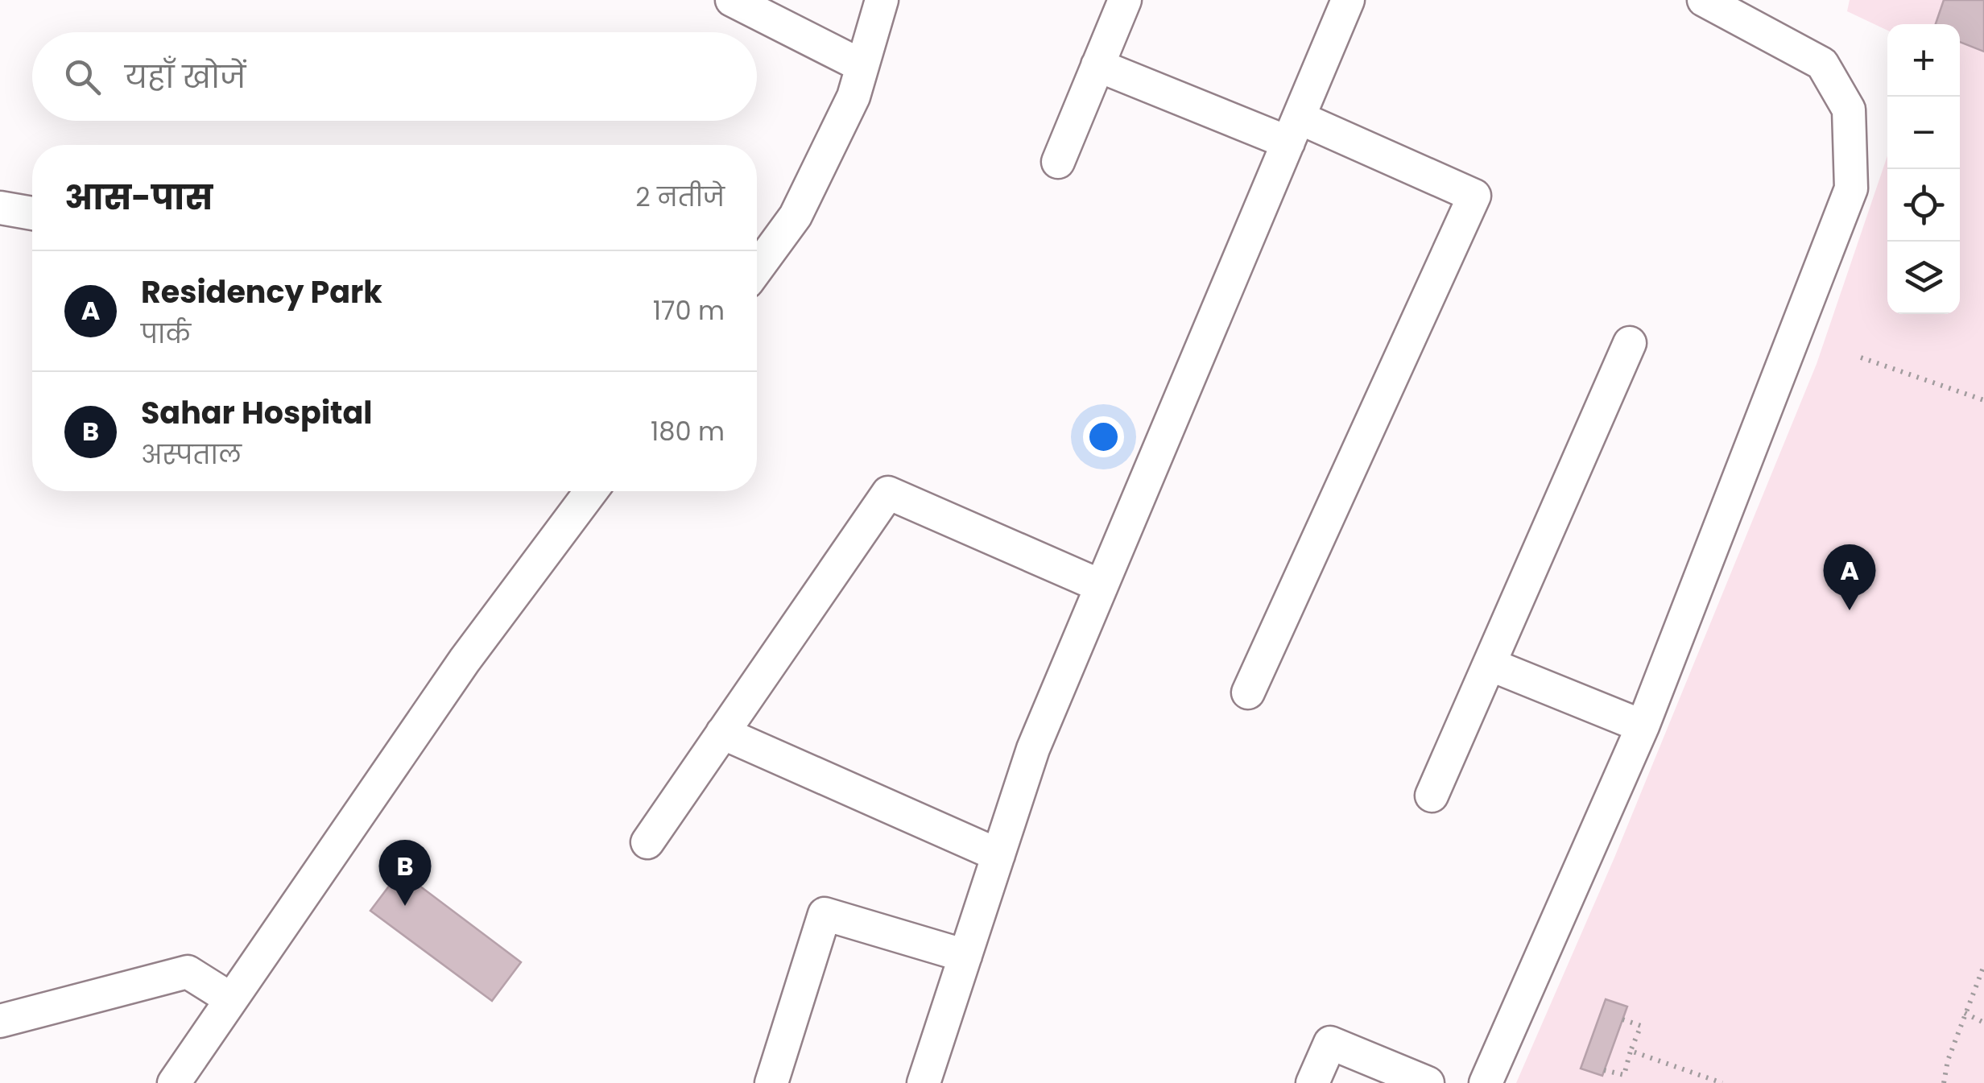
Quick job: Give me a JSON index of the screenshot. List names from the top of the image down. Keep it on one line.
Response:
{"page":{"map_buttons":["+","−"],"search":"यहाँ खोजें","heading":["आस-पास","2 नतीजे"],"list":[{"mark":"A","name":"Residency Park","note":"पार्क","value":"170 m"},{"mark":"B","name":"Sahar Hospital","note":"अस्पताल","value":"180 m"}],"pins":["A","B"]}}
